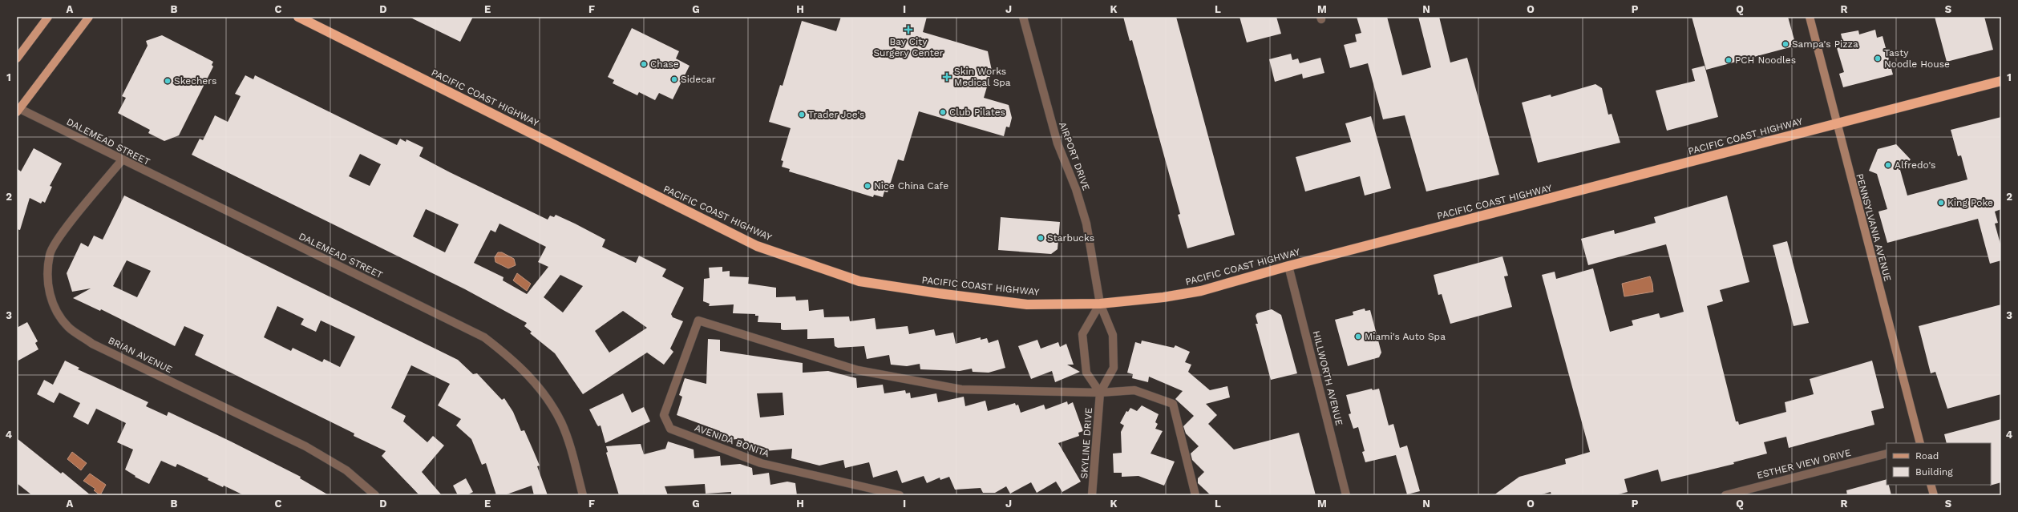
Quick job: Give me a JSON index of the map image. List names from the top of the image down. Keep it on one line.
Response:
{"streets":{"highway":["PACIFIC COAST HIGHWAY"],"street":["DALEMEAD STREET","AIRPORT DRIVE","PENNSYLVANIA AVENUE","BRIAN AVENUE","HILLWORTH AVENUE","AVENIDA BONITA","SKYLINE DRIVE","ESTHER VIEW DRIVE"]},"crossings":[["PACIFIC COAST HIGHWAY","AIRPORT DRIVE"],["PACIFIC COAST HIGHWAY","PENNSYLVANIA AVENUE"],["PACIFIC COAST HIGHWAY","HILLWORTH AVENUE"],["PACIFIC COAST HIGHWAY","SKYLINE DRIVE"],["DALEMEAD STREET","BRIAN AVENUE"],["AIRPORT DRIVE","SKYLINE DRIVE"],["AVENIDA BONITA","SKYLINE DRIVE"]],"places":{"health":["Bay City Surgery Center","Skin Works Medical Spa"],"other":["Sampa's Pizza","Tasty Noodle House","PCH Noodles","Chase","Sidecar","Skechers","Club Pilates","Trader Joe's","Alfredo's","Nice China Cafe","King Poke","Starbucks","Miami's Auto Spa"]},"legend":["Road","Building"],"grid":{"columns":["A","B","C","D","E","F","G","H","I","J","K","L","M","N","O","P","Q","R","S"],"rows":["1","2","3","4"]}}
